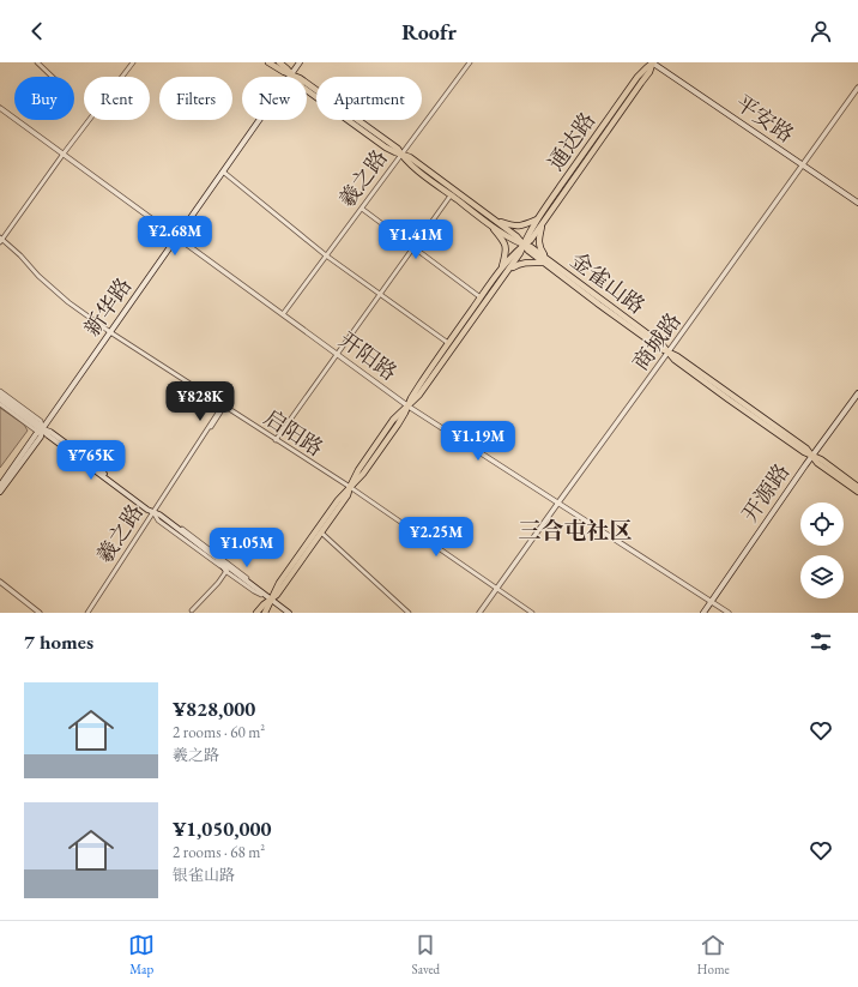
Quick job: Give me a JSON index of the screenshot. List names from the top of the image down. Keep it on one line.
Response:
{"streets":{"main road":["平安路","通达路","金雀山路","新华路","开源路"],"street":["羲之路","商城路","开阳路","启阳路"]},"crossings":[["平安路","通达路"],["平安路","商城路"],["通达路","金雀山路"],["通达路","开阳路"],["通达路","启阳路"],["羲之路","金雀山路"],["羲之路","开阳路"],["羲之路","启阳路"],["金雀山路","新华路"],["金雀山路","商城路"],["金雀山路","开源路"],["新华路","开阳路"],["新华路","启阳路"],["商城路","开阳路"],["商城路","启阳路"],["开阳路","开源路"]],"districts":["三合屯社区"],"page":{"header":"Roofr","chip":["Buy","Rent","Filters","New","Apartment"],"price":["¥2.68M","¥1.41M","¥828K","¥1.19M","¥765K","¥2.25M","¥1.05M"],"heading":"7 homes","list":[{"name":"¥828,000","note":"2 rooms · 60 m² · 羲之路"},{"name":"¥1,050,000","note":"2 rooms · 68 m² · 银雀山路"}],"tabs":["Map","Saved","Home"]}}
